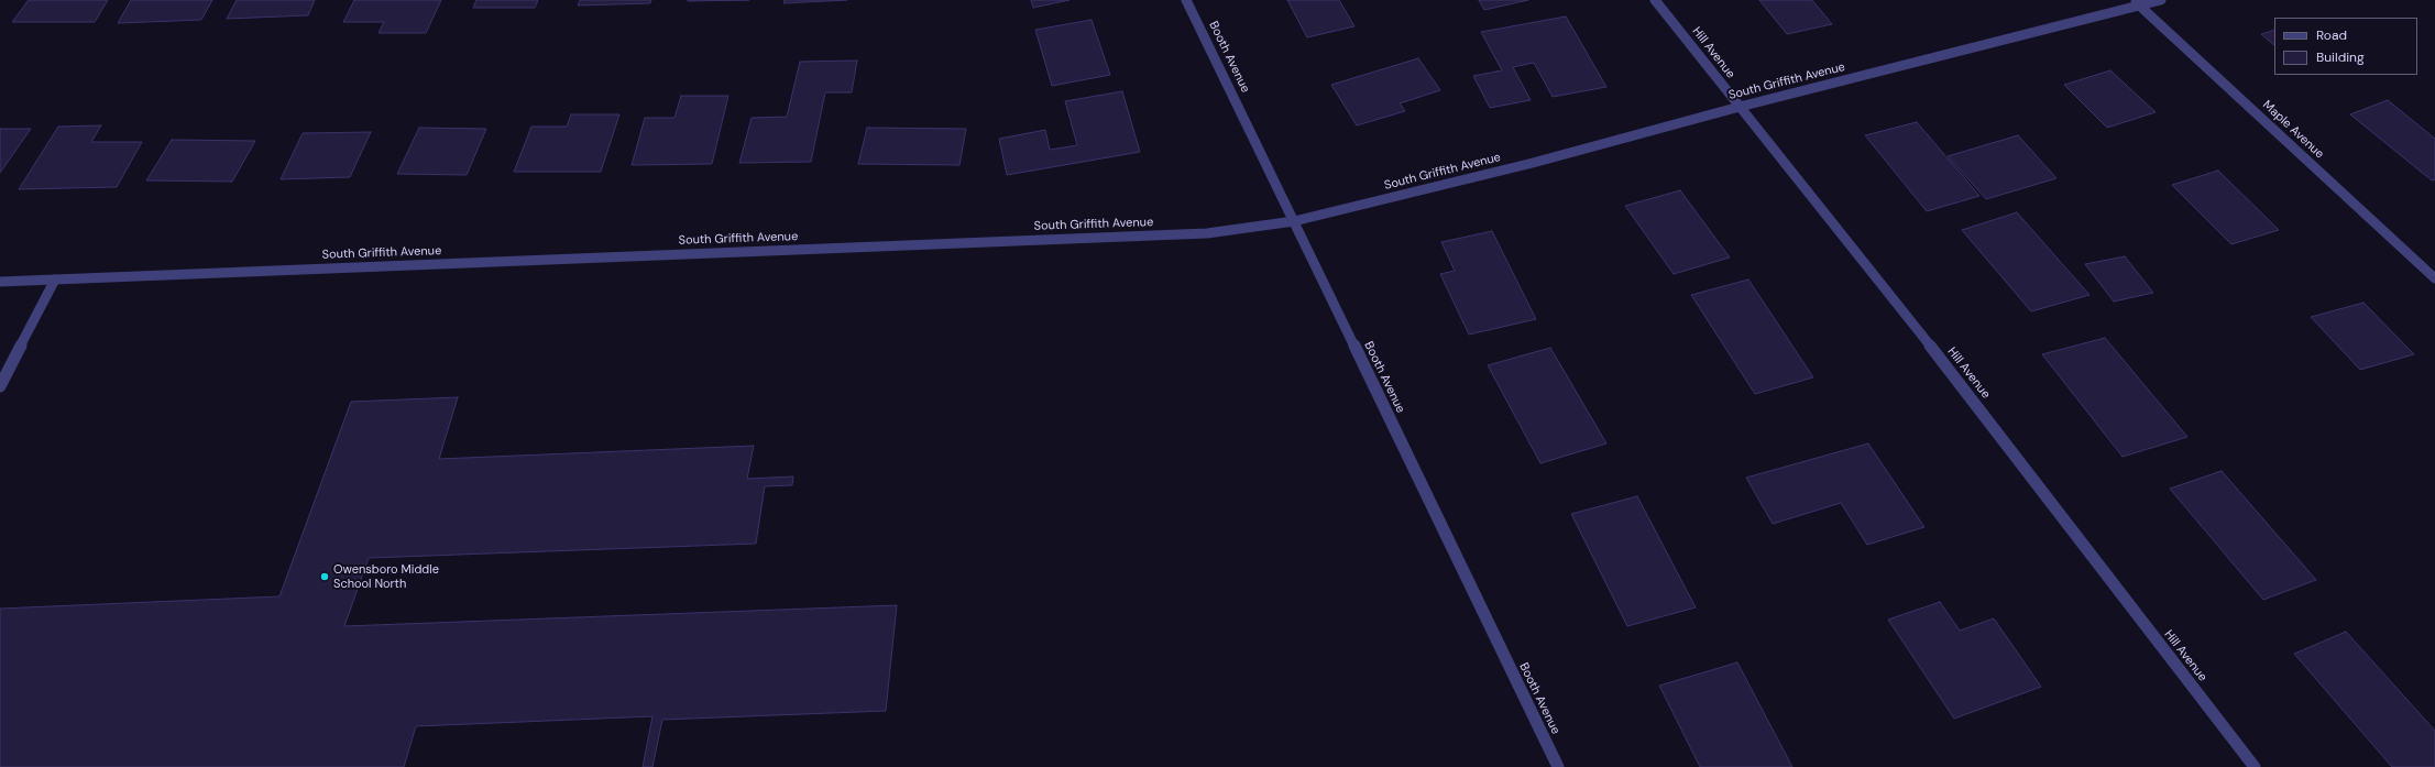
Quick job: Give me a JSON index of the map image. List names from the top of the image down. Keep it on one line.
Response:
{"streets":{"street":["Hill Avenue","Booth Avenue","South Griffith Avenue","Maple Avenue"]},"crossings":[["Hill Avenue","South Griffith Avenue"],["Booth Avenue","South Griffith Avenue"],["South Griffith Avenue","Maple Avenue"]],"places":["Owensboro Middle School North"],"legend":["Road","Building"]}
